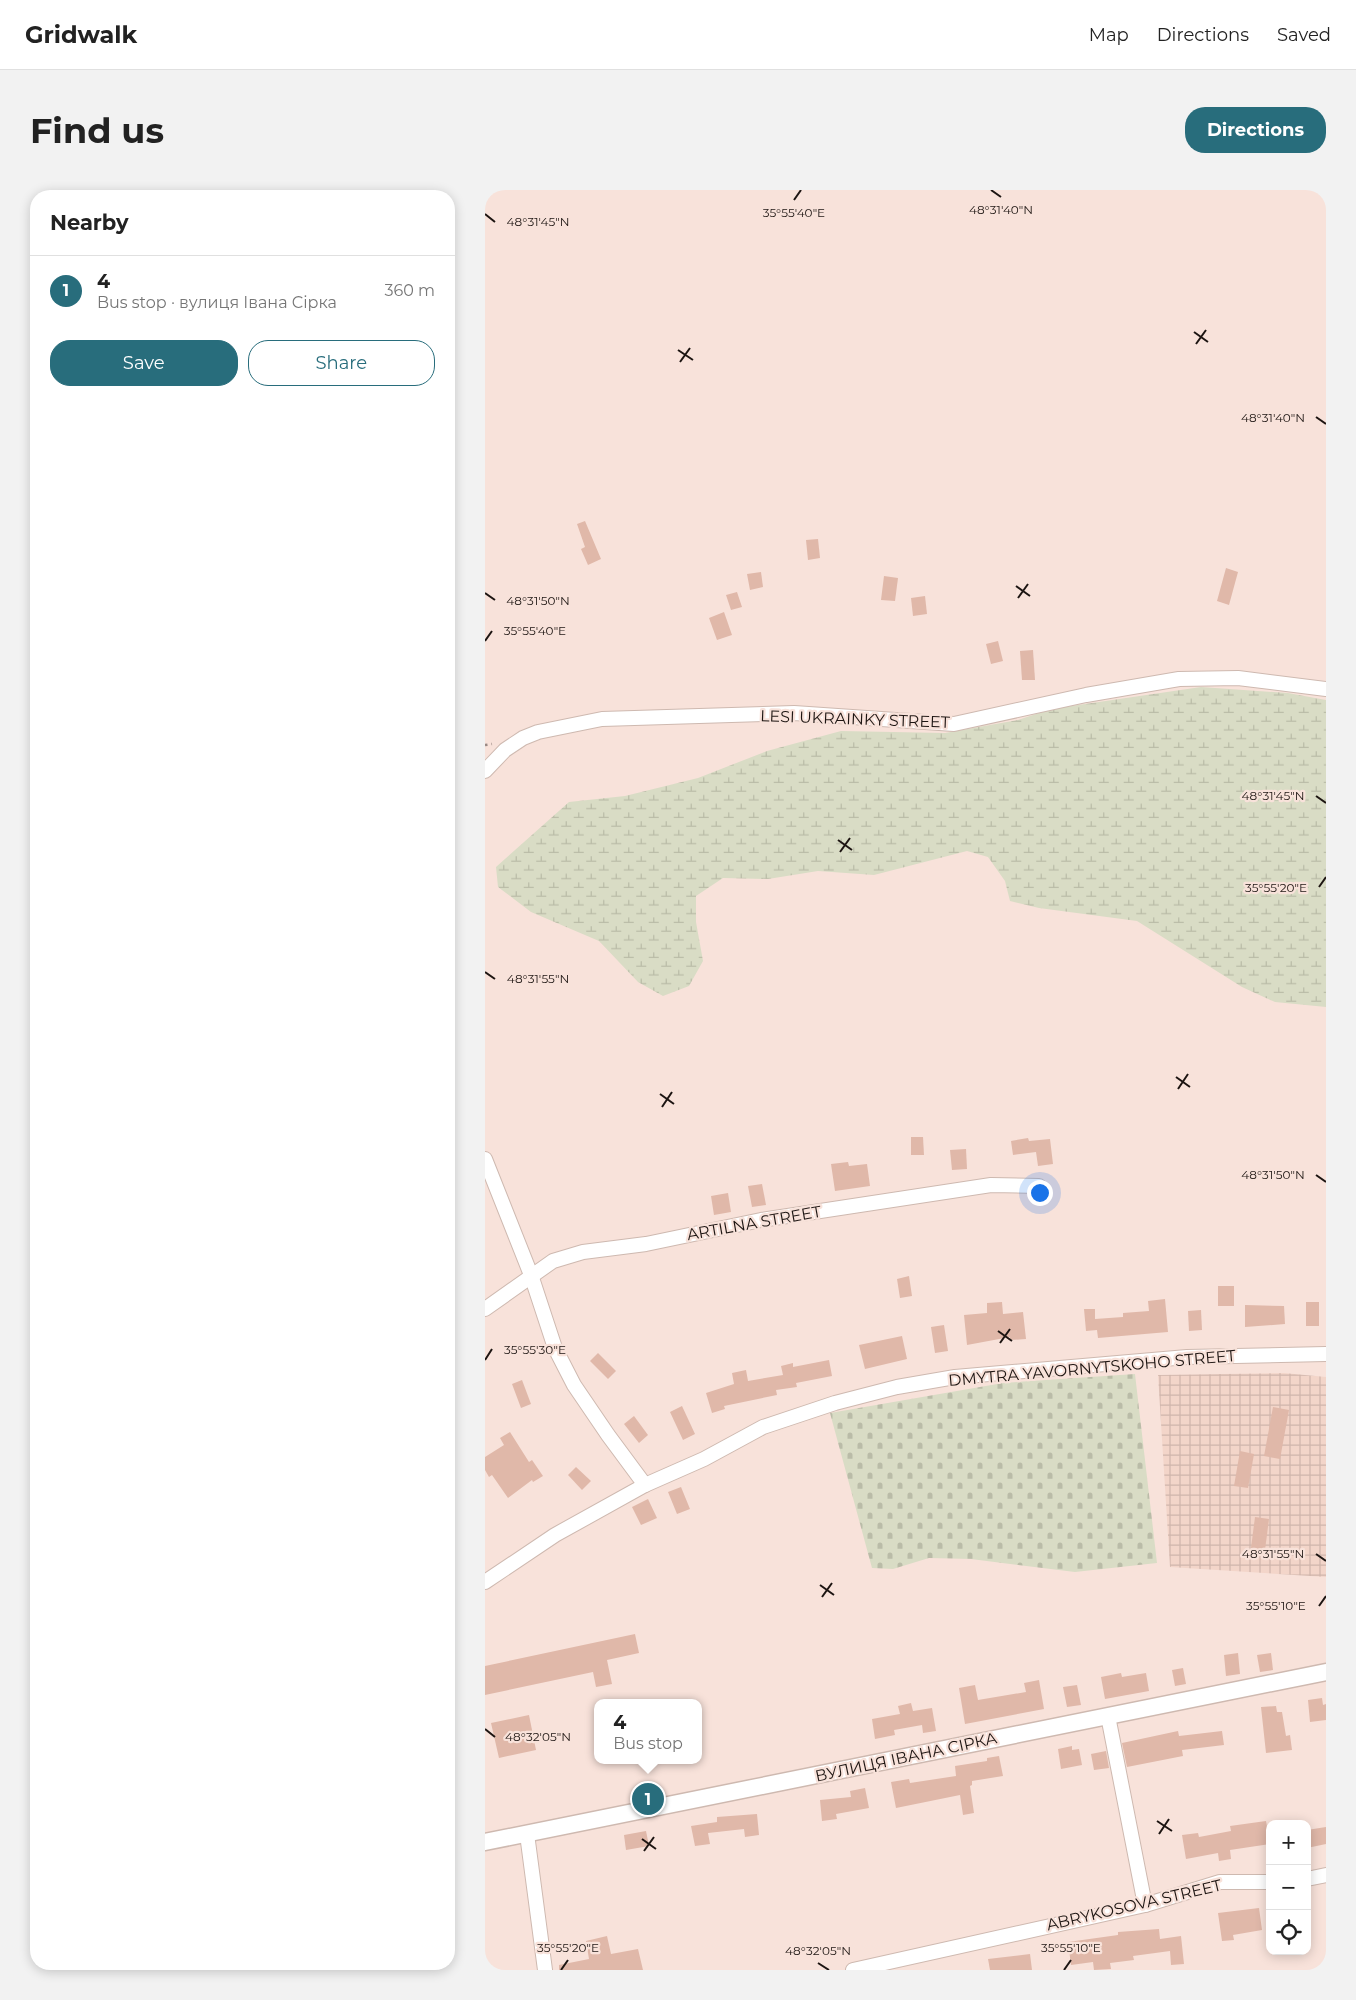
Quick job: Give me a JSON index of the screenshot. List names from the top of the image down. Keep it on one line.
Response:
{"streets":{"street":["LESI UKRAINKY STREET","ARTILNA STREET","DMYTRA YAVORNYTSKOHO STREET","ВУЛИЦЯ ІВАНА СІРКА","ABRYKOSOVA STREET"]},"page":{"header":"Gridwalk","nav":["Map","Directions","Saved"],"buttons":["Directions",["Save","Share"]],"title":"Find us","heading":"Nearby","list":[{"mark":"1","name":"4","note":"Bus stop · вулиця Івана Сірка","value":"360 m"}],"popup":["4","Bus stop"],"pins":"1","map_buttons":["+","−"]},"coordinates":["48°31'40\"N","35°55'40\"E","48°31'45\"N","48°31'50\"N","35°55'20\"E","48°31'55\"N","35°55'30\"E","35°55'10\"E","48°32'05\"N"]}
